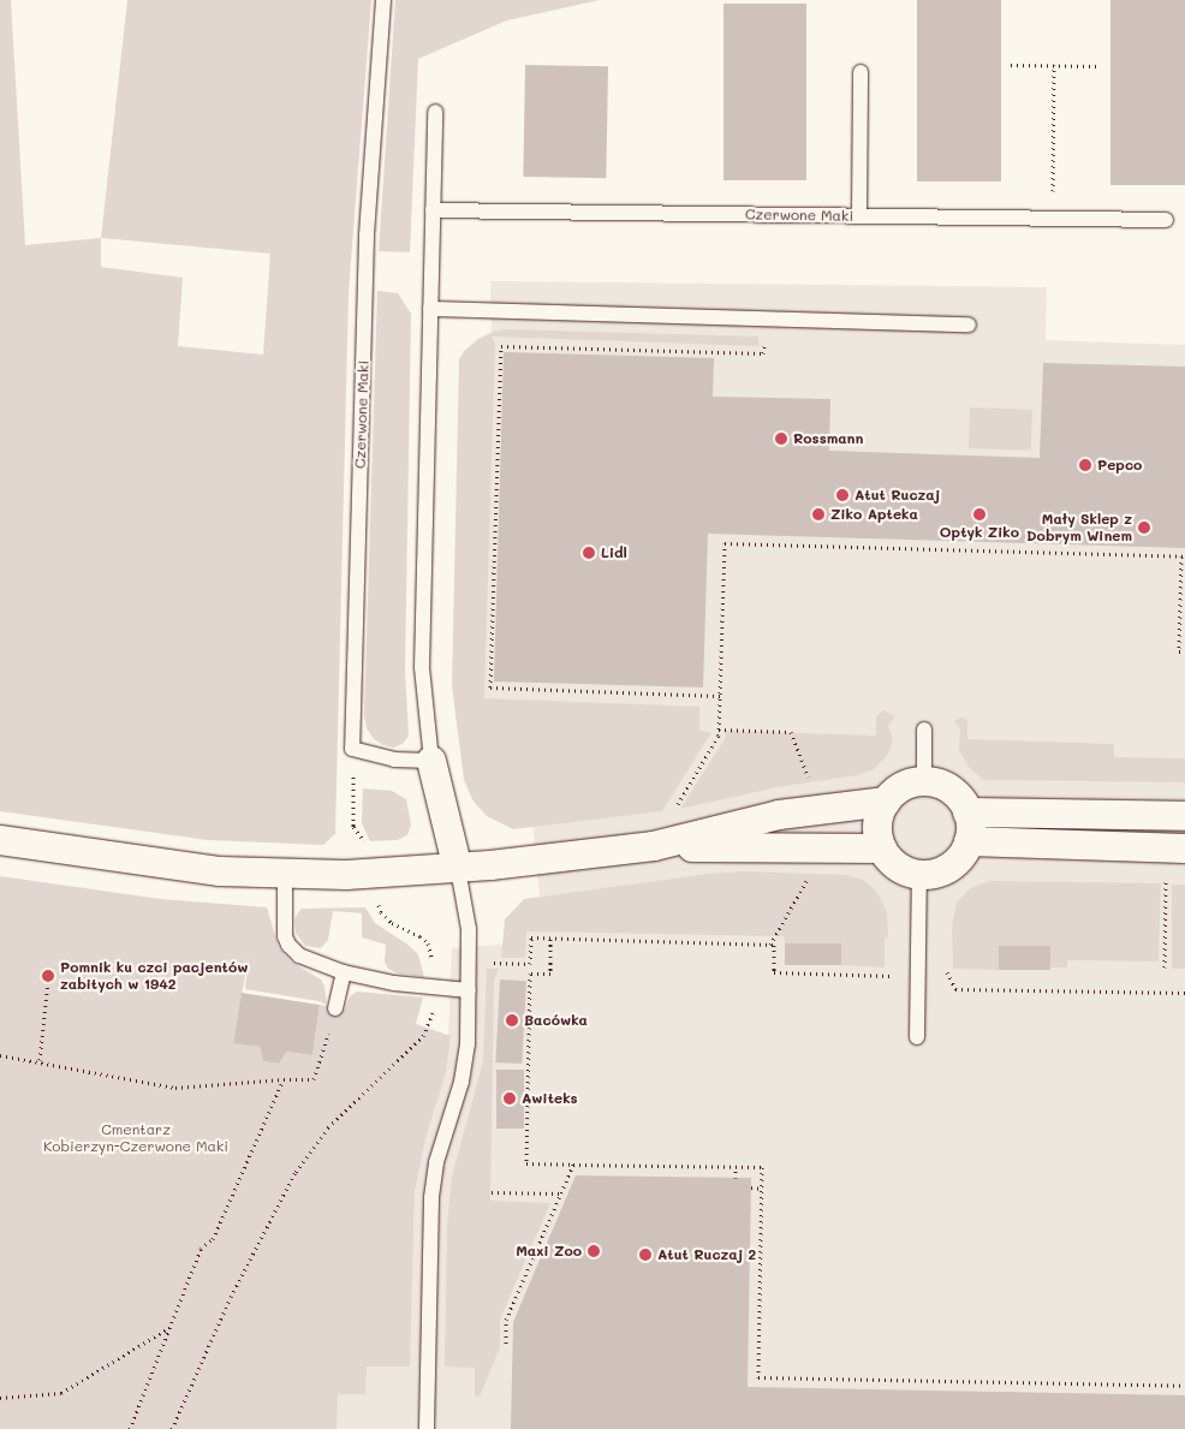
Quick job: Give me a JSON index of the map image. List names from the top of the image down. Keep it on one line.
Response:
{"streets":{"lane":["Czerwone Maki"]},"parks":["Cmentarz Kobierzyn-Czerwone Maki"],"places":["Rossmann","Pepco","Atut Ruczaj","Ziko Apteka","Optyk Ziko","Mały Sklep z Dobrym Winem","Lidl","Pomnik ku czci pacjentów zabitych w 1942","Bacówka","Awiteks","Maxi Zoo","Atut Ruczaj 2"]}
